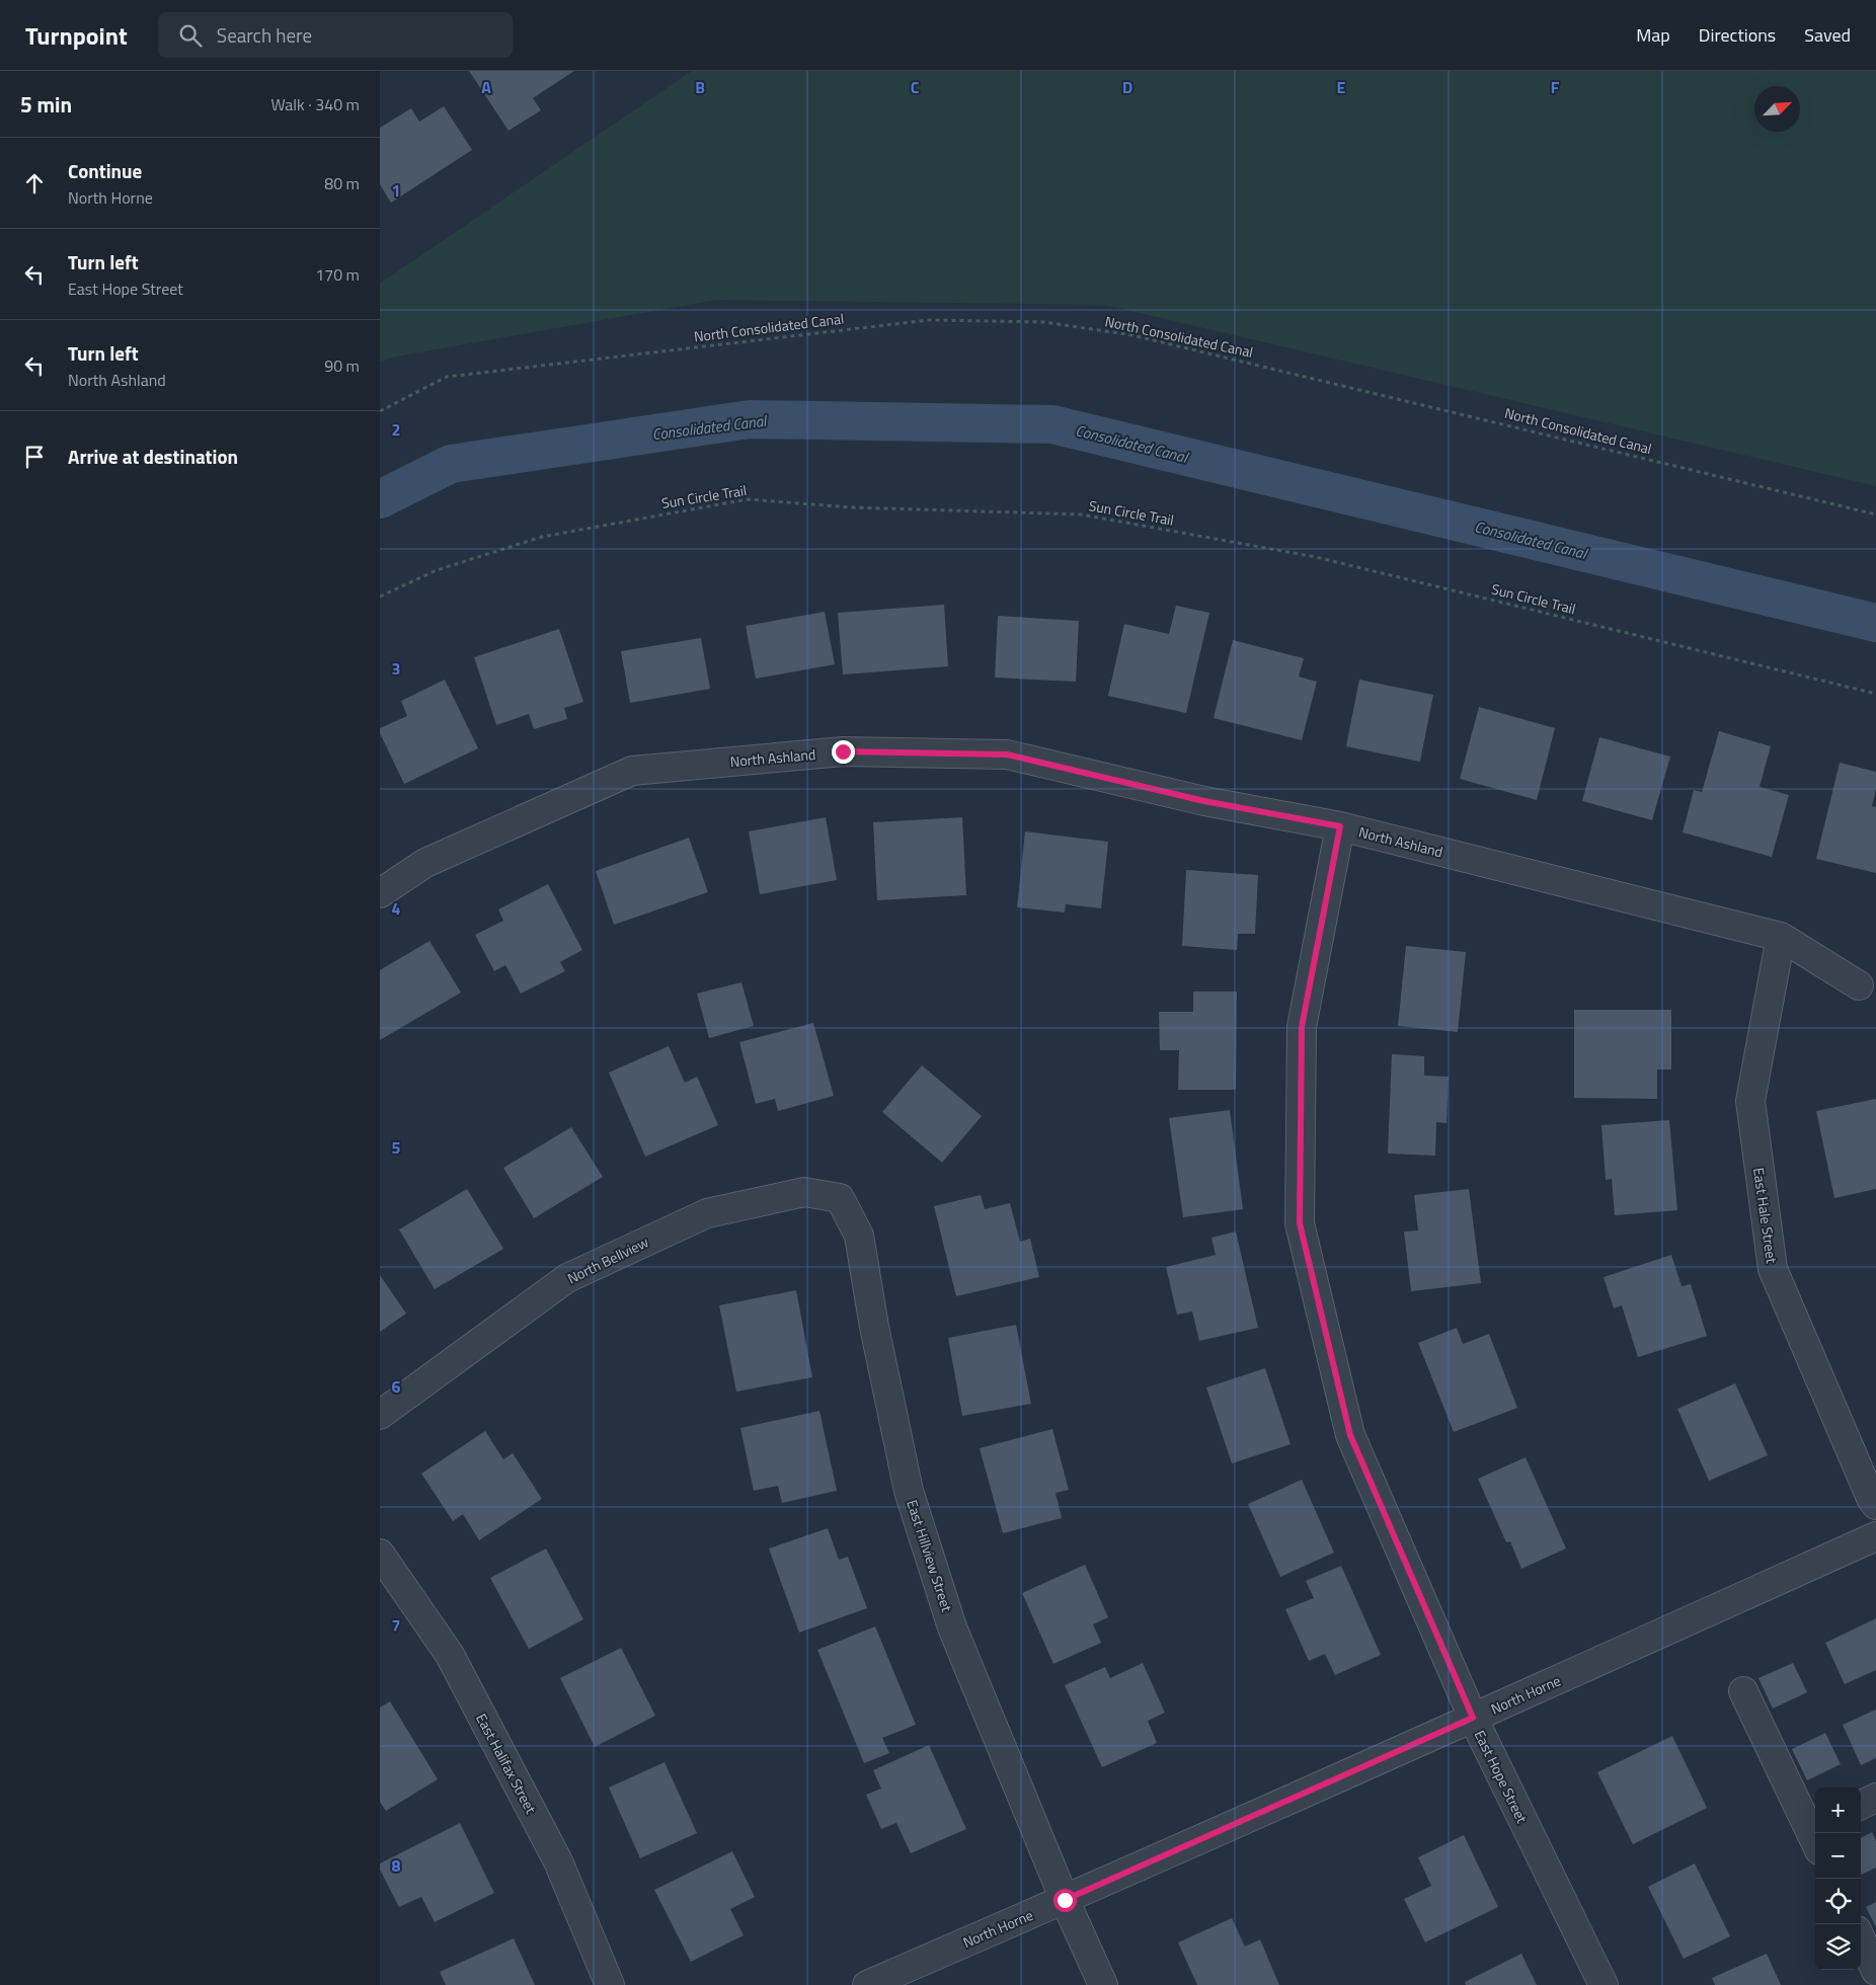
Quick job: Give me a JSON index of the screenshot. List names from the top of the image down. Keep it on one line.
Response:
{"streets":{"street":["North Ashland","East Hale Street","North Bellview","East Hillview Street","North Horne","East Halifax Street","East Hope Street"],"path":["North Consolidated Canal","Sun Circle Trail"]},"crossings":[["North Ashland","East Hale Street"],["North Ashland","East Hope Street"],["North Bellview","East Hillview Street"],["East Hillview Street","North Horne"],["North Horne","East Hope Street"]],"water":["Consolidated Canal"],"north":"top right","page":{"header":"Turnpoint","search":"Search here","nav":["Map","Directions","Saved"],"heading":["5 min","Walk · 340 m"],"list":[["Continue","North Horne","80 m"],["Turn left","East Hope Street","170 m"],["Turn left","North Ashland","90 m"],"Arrive at destination"],"map_buttons":["+","−"]},"grid":{"columns":["A","B","C","D","E","F"],"rows":["1","2","3","4","5","6","7","8"]}}
